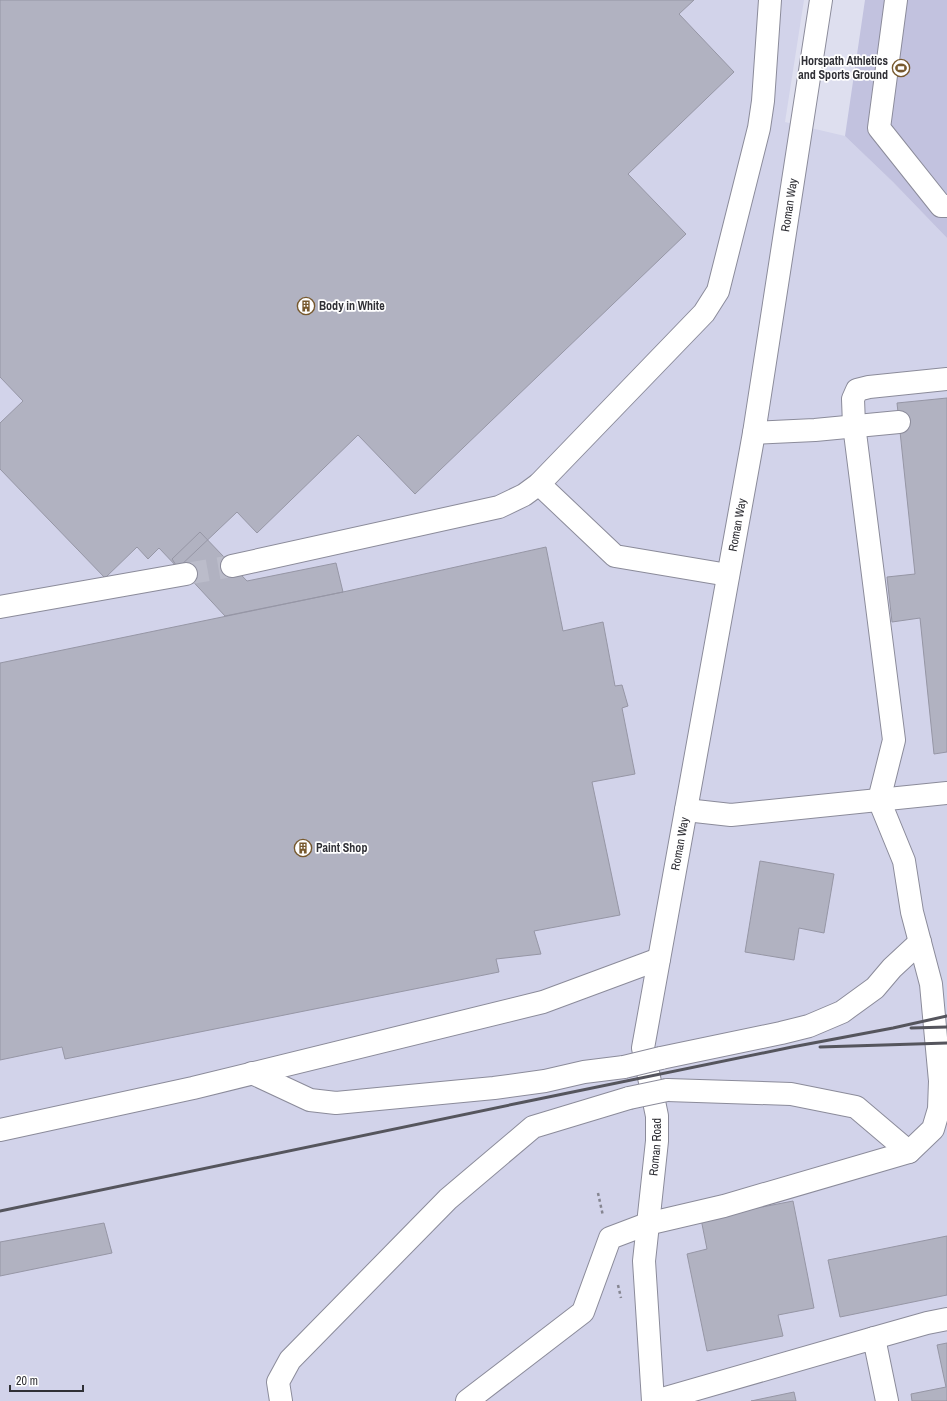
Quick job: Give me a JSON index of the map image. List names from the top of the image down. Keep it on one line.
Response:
{"streets":{"street":["Roman Way","Roman Road"]},"crossings":[["Roman Way","Roman Road"]],"places":{"sports":["Horspath Athletics and Sports Ground"],"building":["Body in White","Paint Shop"]},"scale_bar":"20 m"}
